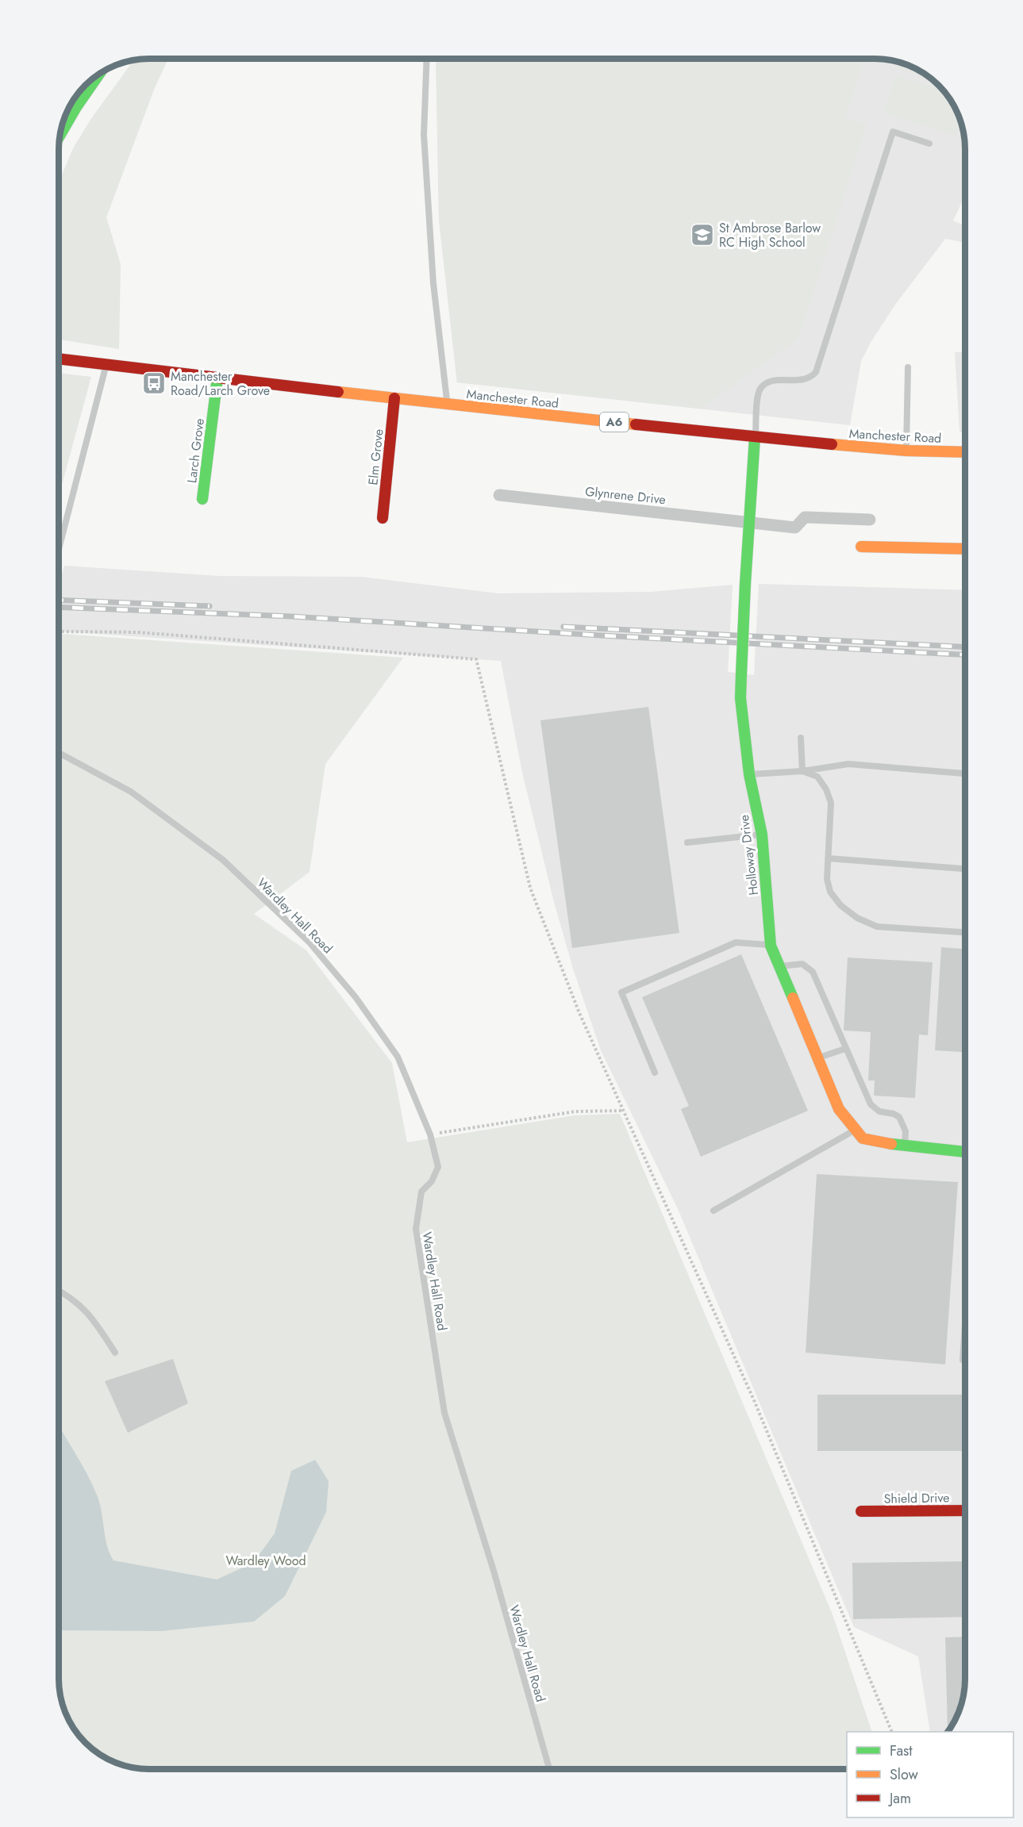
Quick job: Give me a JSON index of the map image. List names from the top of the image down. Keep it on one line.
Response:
{"streets":{"main road":["Manchester Road","A6","Larch Grove","Elm Grove","Holloway Drive","Shield Drive"],"street":["Glynrene Drive"],"lane":["Wardley Hall Road"]},"crossings":[["Manchester Road","Larch Grove"],["Manchester Road","Elm Grove"],["Manchester Road","Holloway Drive"],["Glynrene Drive","Holloway Drive"]],"parks":["Wardley Wood"],"places":{"school or university":["St Ambrose Barlow RC High School"],"bus stop":["Manchester Road/Larch Grove"]},"legend":["Fast","Slow","Jam"]}
